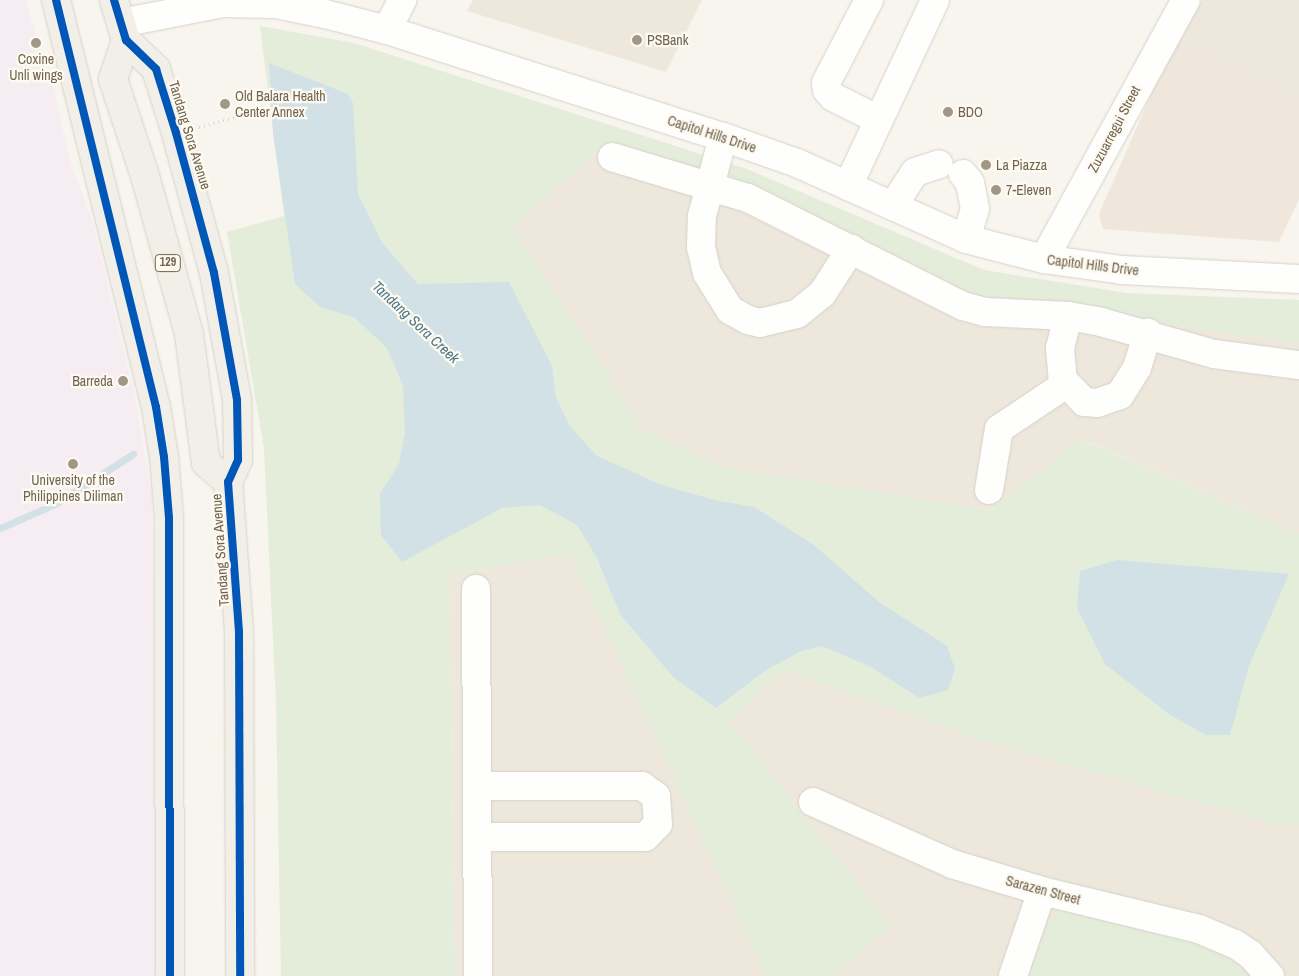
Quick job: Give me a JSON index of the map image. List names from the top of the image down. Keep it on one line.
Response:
{"streets":{"main road":["Tandang Sora Avenue","129"],"street":["Zuzuarregui Street","Capitol Hills Drive","Sarazen Street"]},"crossings":[["Zuzuarregui Street","Capitol Hills Drive"],["Capitol Hills Drive","Tandang Sora Avenue"]],"water":["Tandang Sora Creek"],"places":["PSBank","Coxine Unli wings","Old Balara Health Center Annex","BDO","La Piazza","7-Eleven","Barreda","University of the Philippines Diliman"]}
